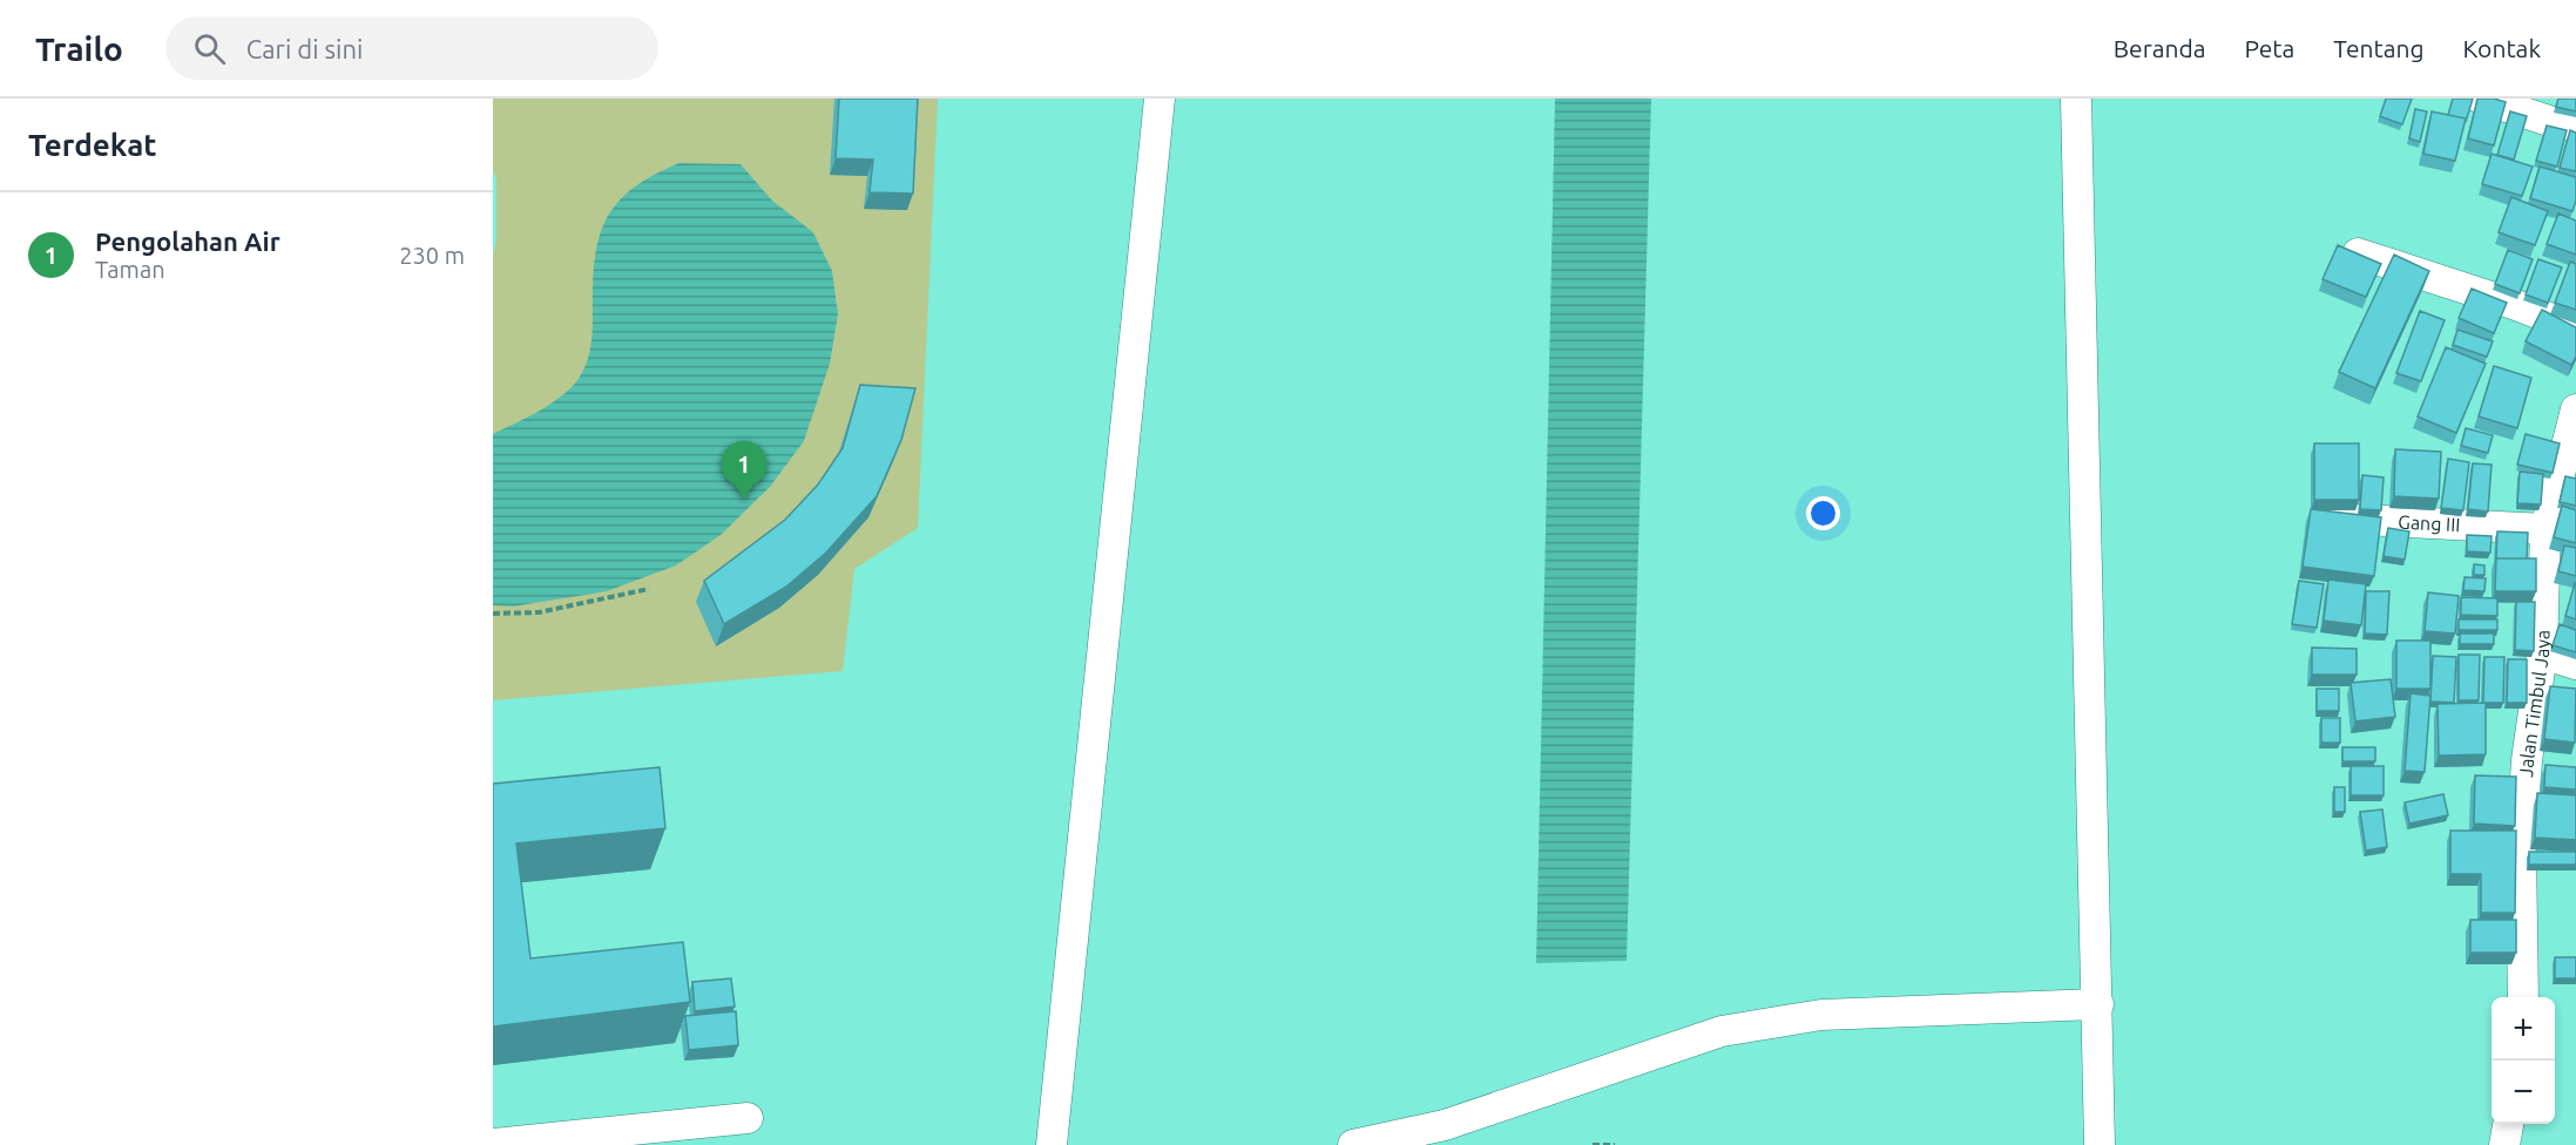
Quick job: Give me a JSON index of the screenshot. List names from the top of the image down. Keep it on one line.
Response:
{"streets":{"street":["Gang III","Jalan Timbul Jaya"]},"crossings":[["Gang III","Jalan Timbul Jaya"]],"page":{"header":"Trailo","search":"Cari di sini","nav":["Beranda","Peta","Tentang","Kontak"],"heading":"Terdekat","list":[{"mark":"1","name":"Pengolahan Air","note":"Taman","value":"230 m"}],"pins":"1","map_buttons":["+","−"]}}
